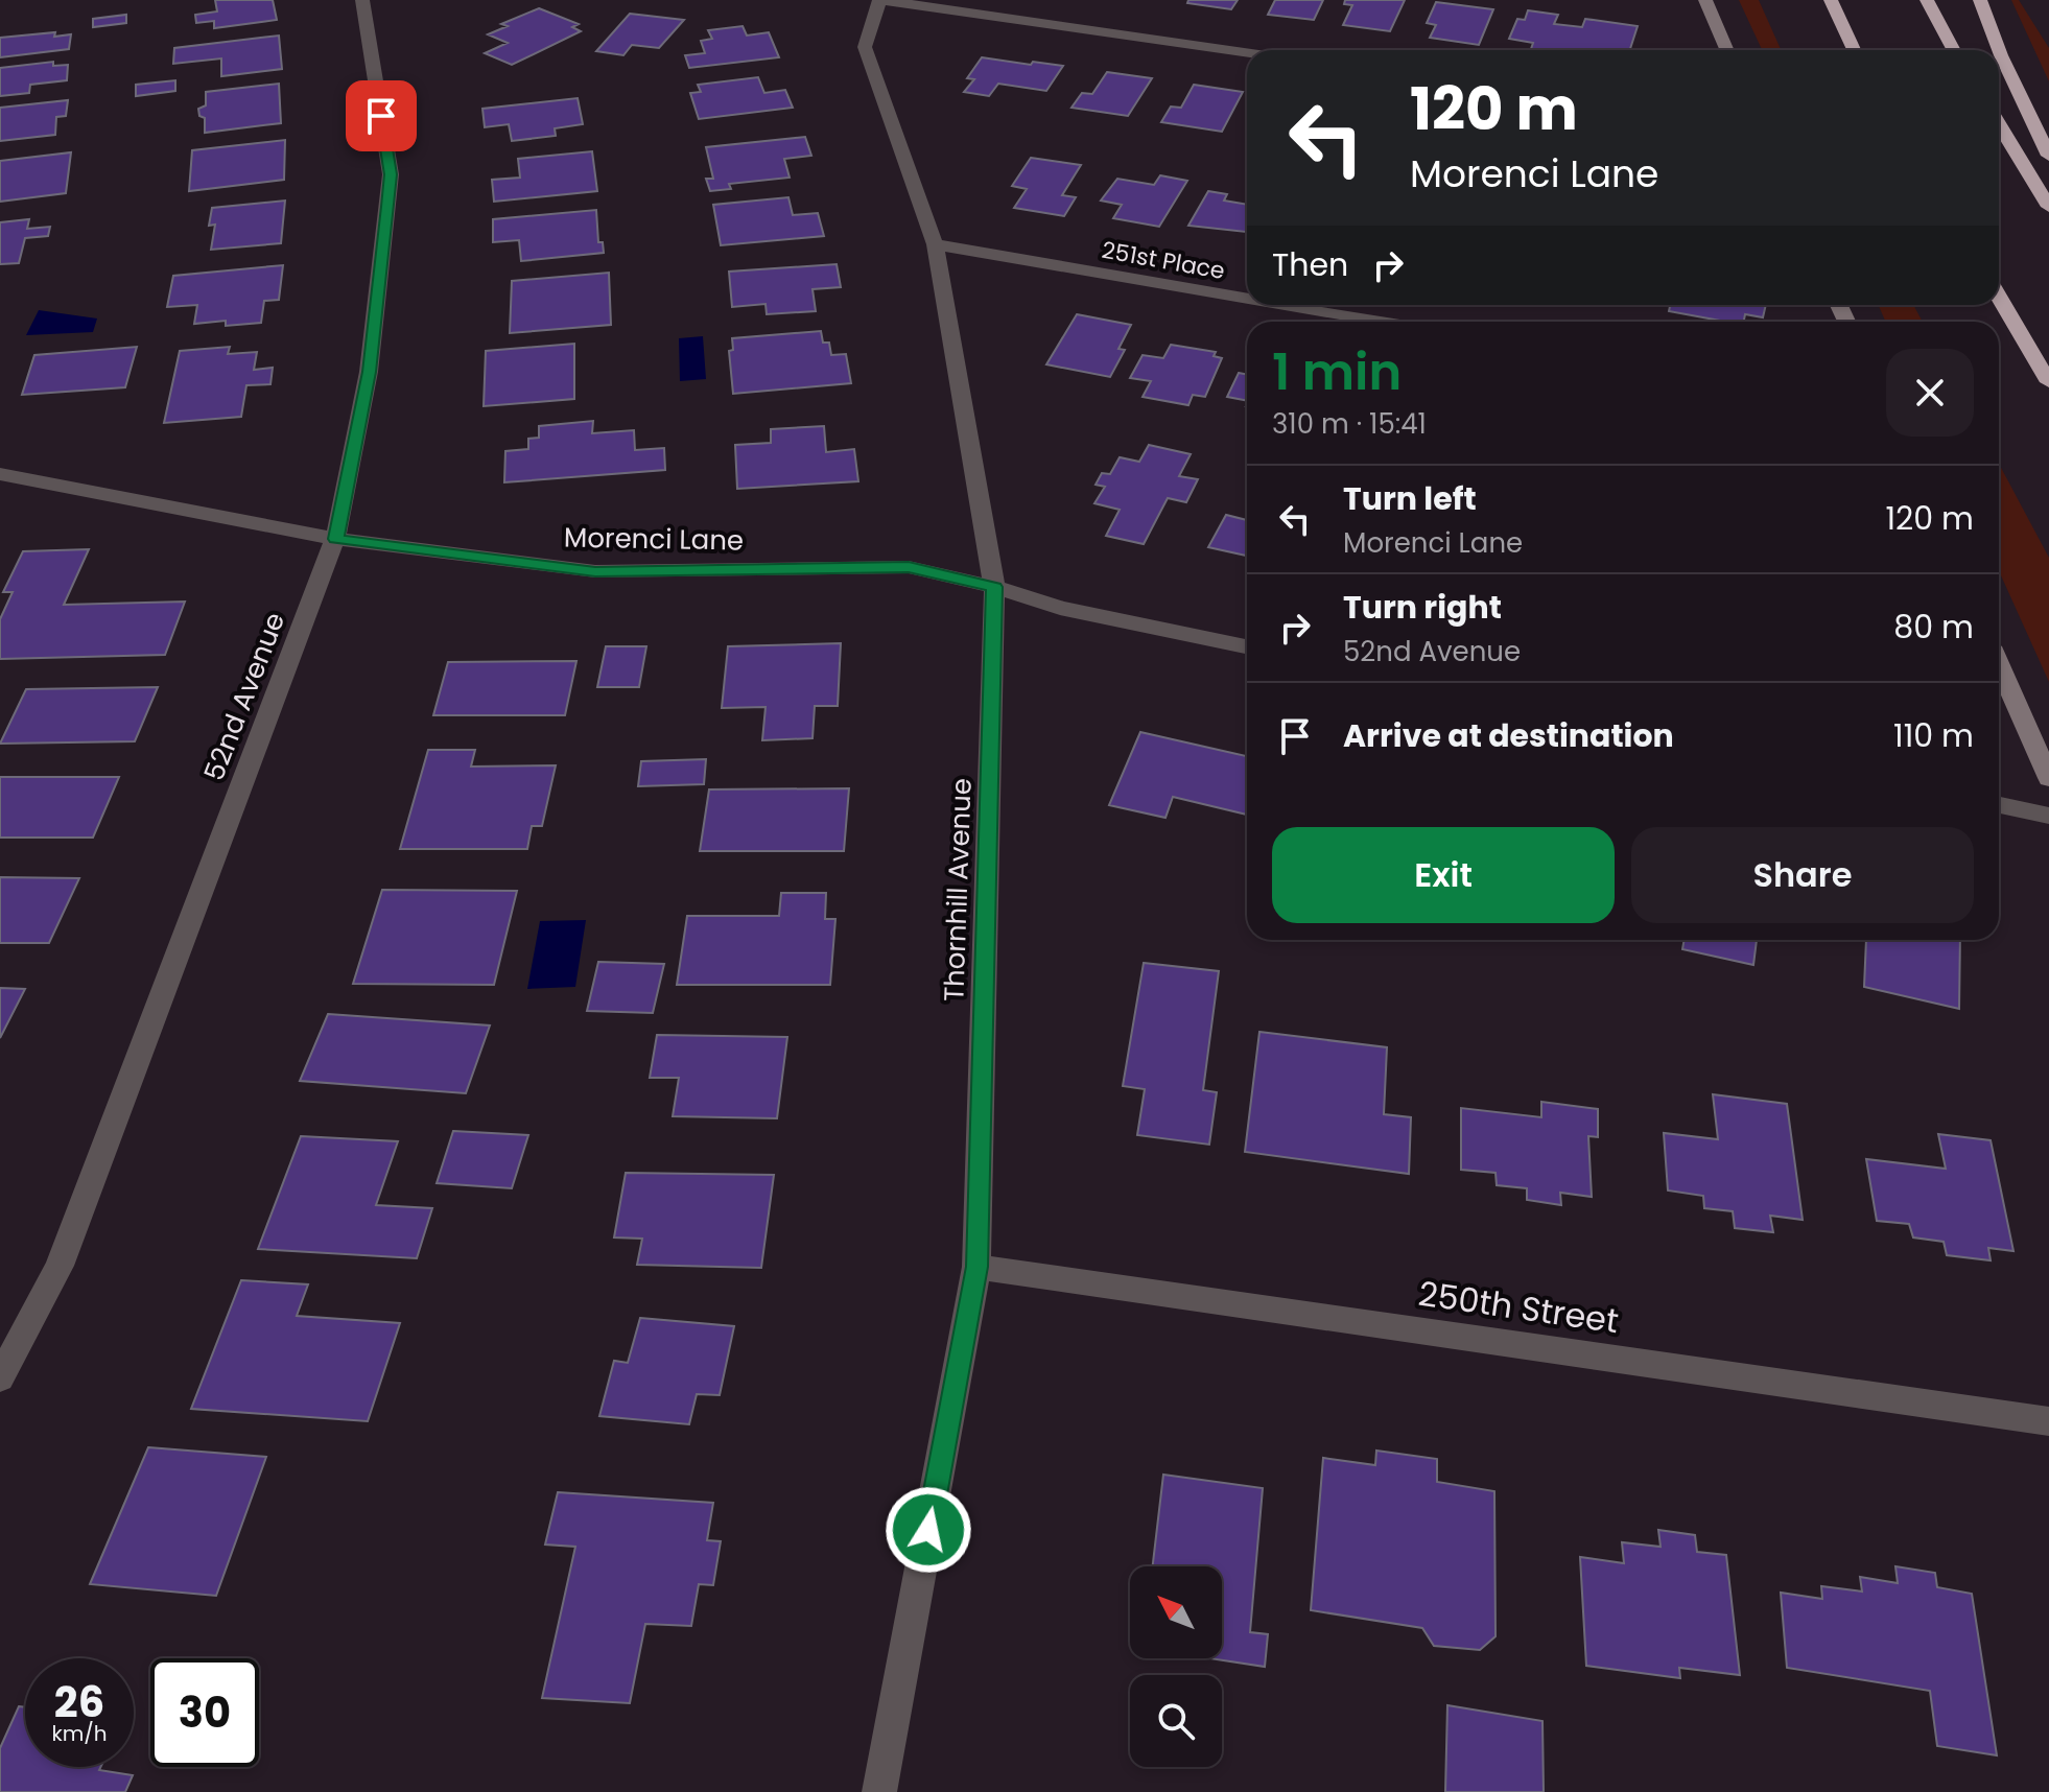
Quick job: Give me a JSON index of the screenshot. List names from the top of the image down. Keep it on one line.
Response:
{"streets":{"street":["251st Place","Morenci Lane","52nd Avenue","Thornhill Avenue","250th Street"]},"crossings":[["251st Place","Thornhill Avenue"],["Morenci Lane","52nd Avenue"],["Morenci Lane","Thornhill Avenue"],["Thornhill Avenue","250th Street"]],"north":"top left","page":{"turn":["120 m","Morenci Lane"],"then":"Then","heading":["1 min","310 m · 15:41"],"list":[{"name":"Turn left","note":"Morenci Lane","value":"120 m"},{"name":"Turn right","note":"52nd Avenue","value":"80 m"},{"name":"Arrive at destination","value":"110 m"}],"buttons":["Exit","Share"],"speed":"26 km/h","limit":"30"}}
